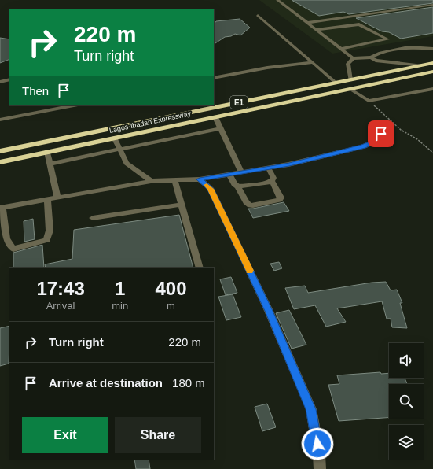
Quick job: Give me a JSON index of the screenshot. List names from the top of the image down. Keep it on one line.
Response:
{"streets":{"highway":["E1","Lagos-Ibadan Expressway"]},"page":{"turn":["220 m","Turn right"],"then":"Then","eta":["17:43","Arrival","1","min","400","m"],"list":[{"name":"Turn right","value":"220 m"},{"name":"Arrive at destination","value":"180 m"}],"buttons":["Exit","Share"]}}
